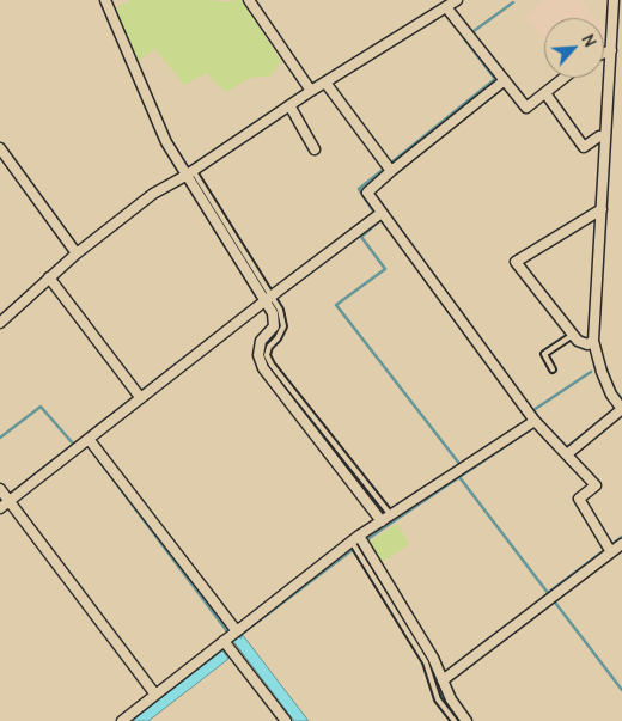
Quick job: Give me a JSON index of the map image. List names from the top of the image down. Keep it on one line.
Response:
{"north":"top right"}
